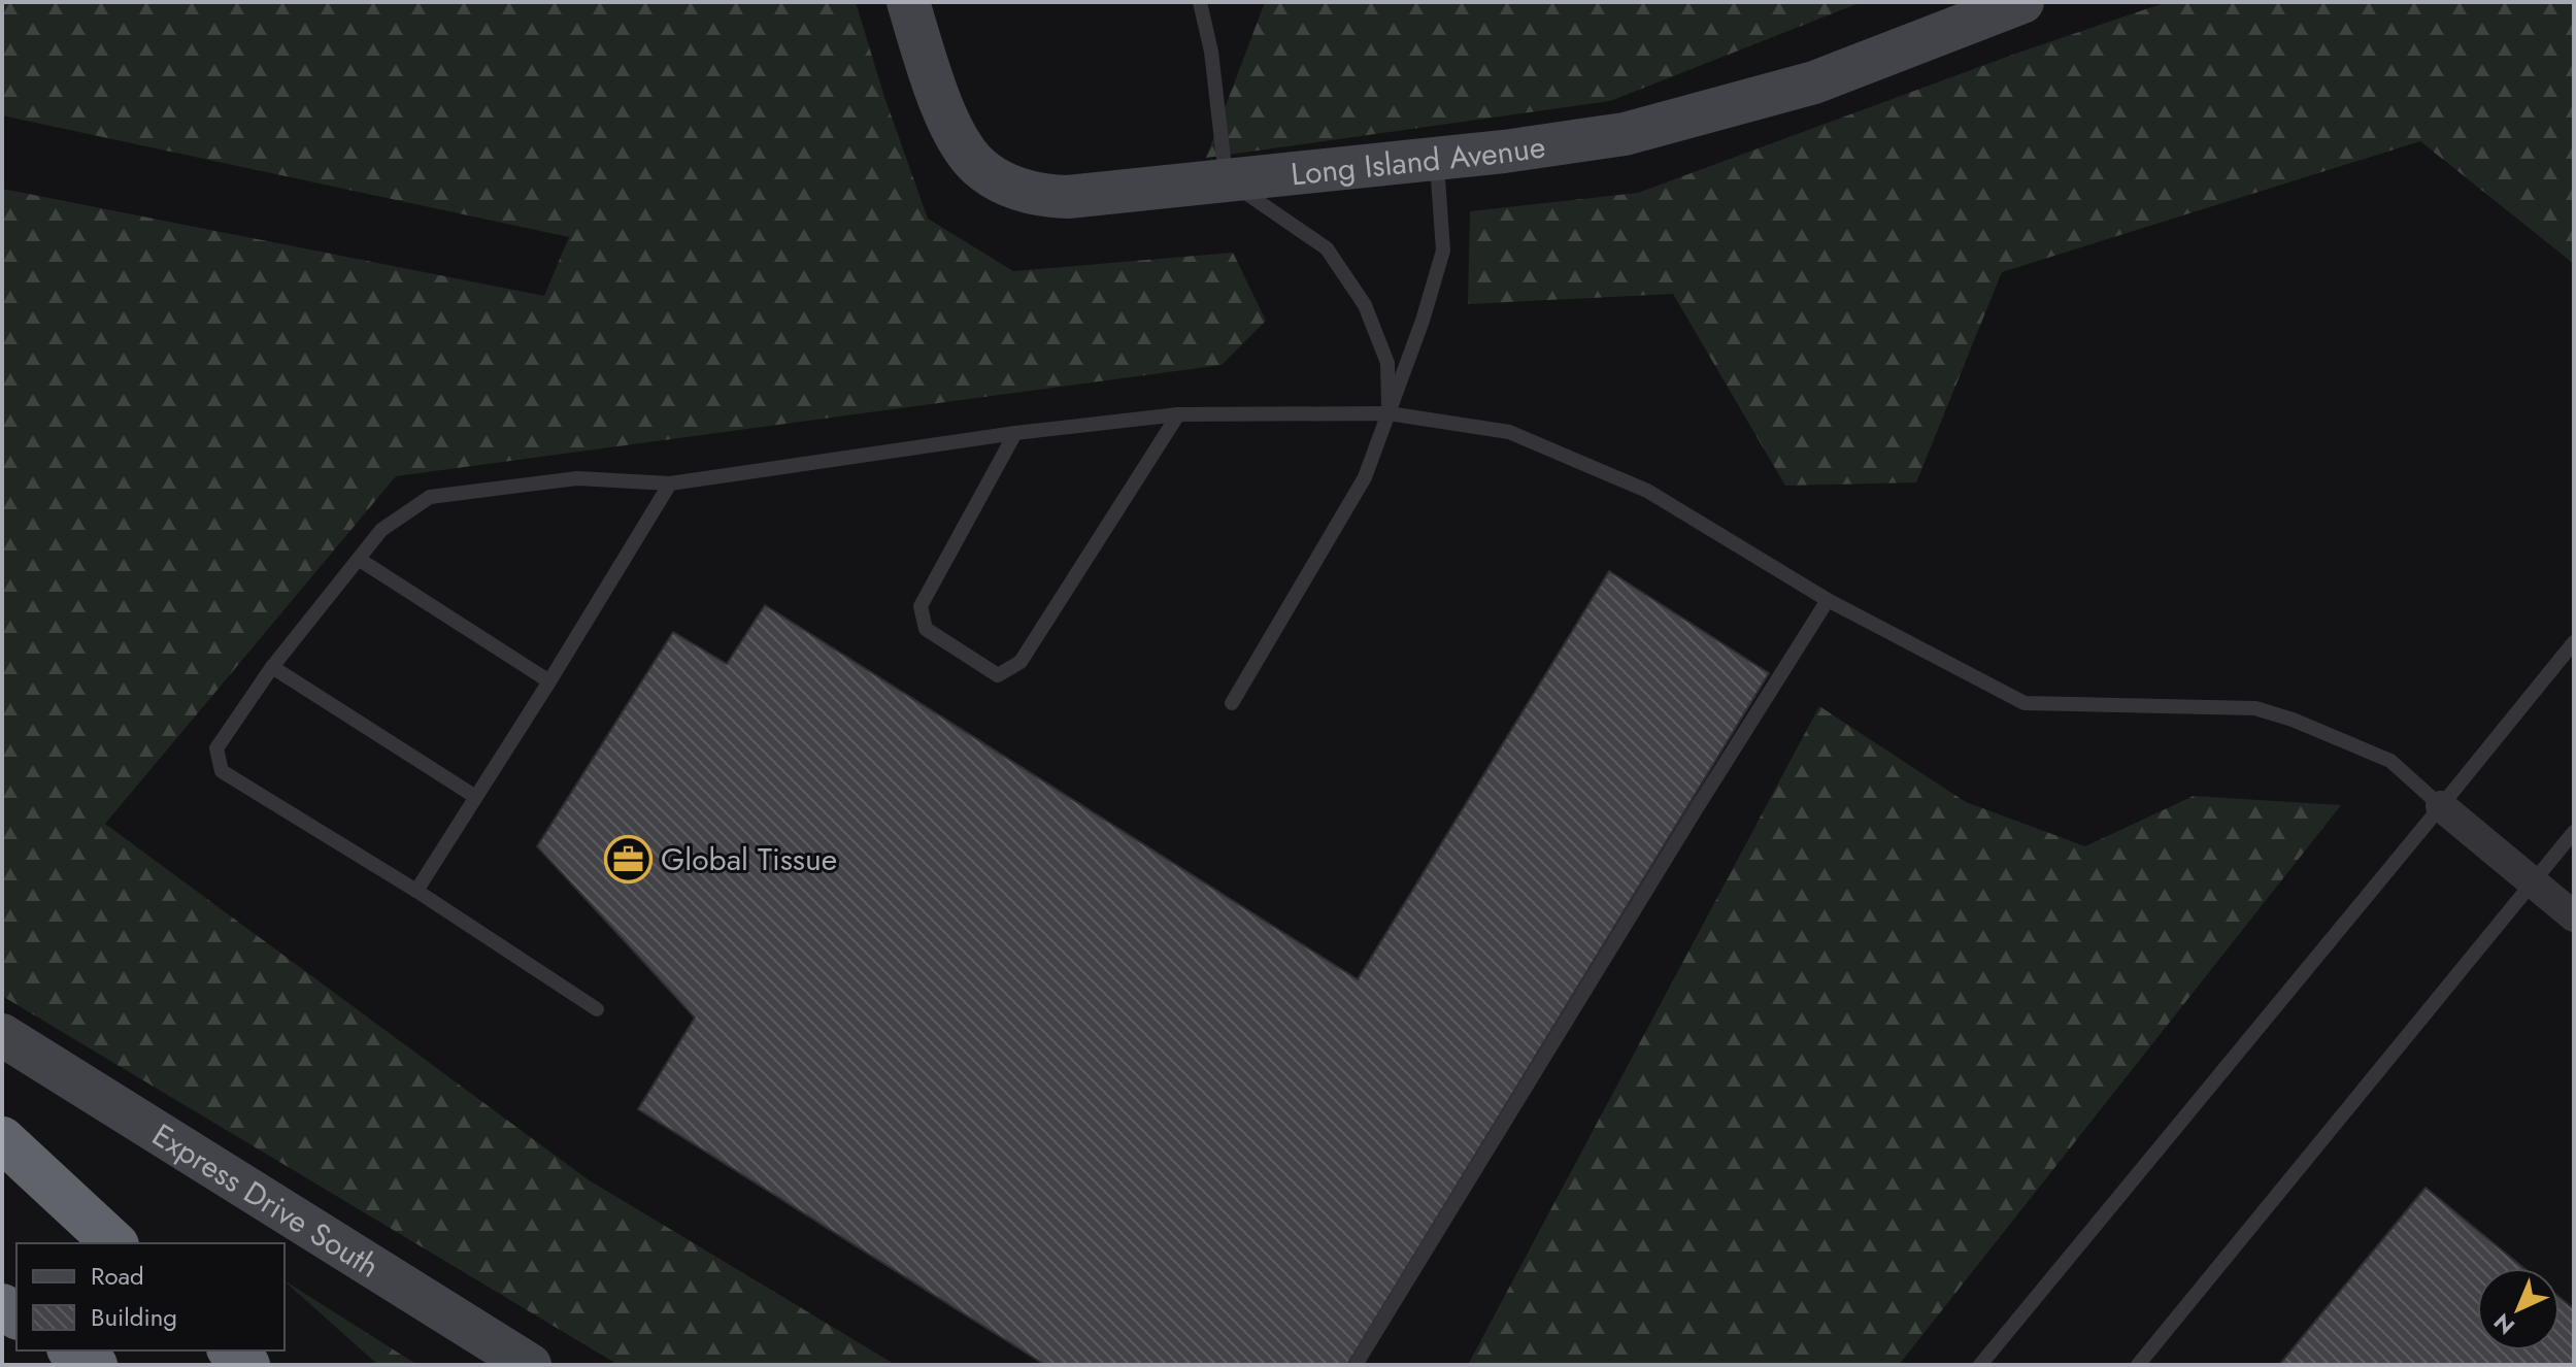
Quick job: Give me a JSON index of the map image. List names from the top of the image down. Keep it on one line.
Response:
{"streets":{"street":["Long Island Avenue","Express Drive South"]},"places":{"office":["Global Tissue"]},"legend":["Road","Building"],"north":"bottom left"}
